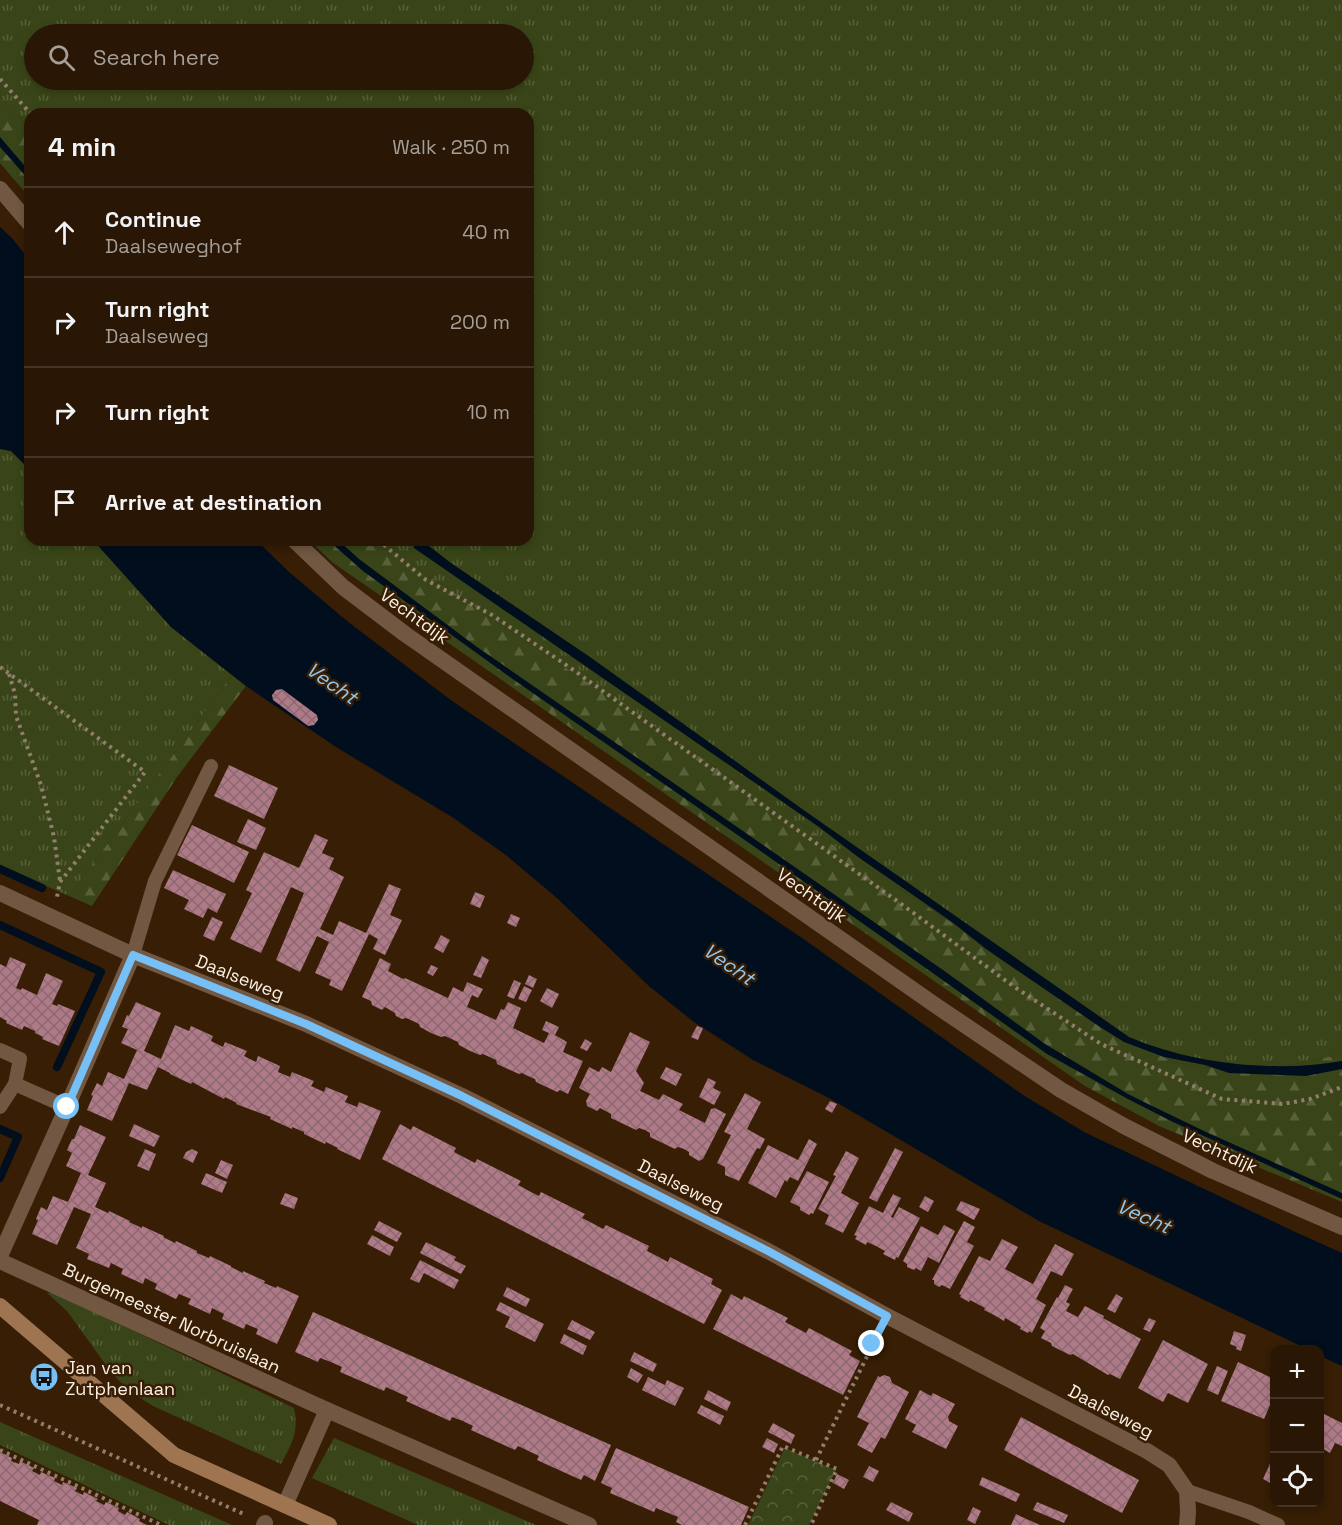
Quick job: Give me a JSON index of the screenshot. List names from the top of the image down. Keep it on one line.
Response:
{"streets":{"street":["Vechtdijk","Daalseweg","Burgemeester Norbruislaan"]},"water":["Vecht"],"places":{"bus stop":["Jan van Zutphenlaan"]},"page":{"search":"Search here","heading":["4 min","Walk · 250 m"],"list":[["Continue","Daalseweghof","40 m"],["Turn right","Daalseweg","200 m"],["Turn right","10 m"],"Arrive at destination"],"map_buttons":["+","−"]}}
